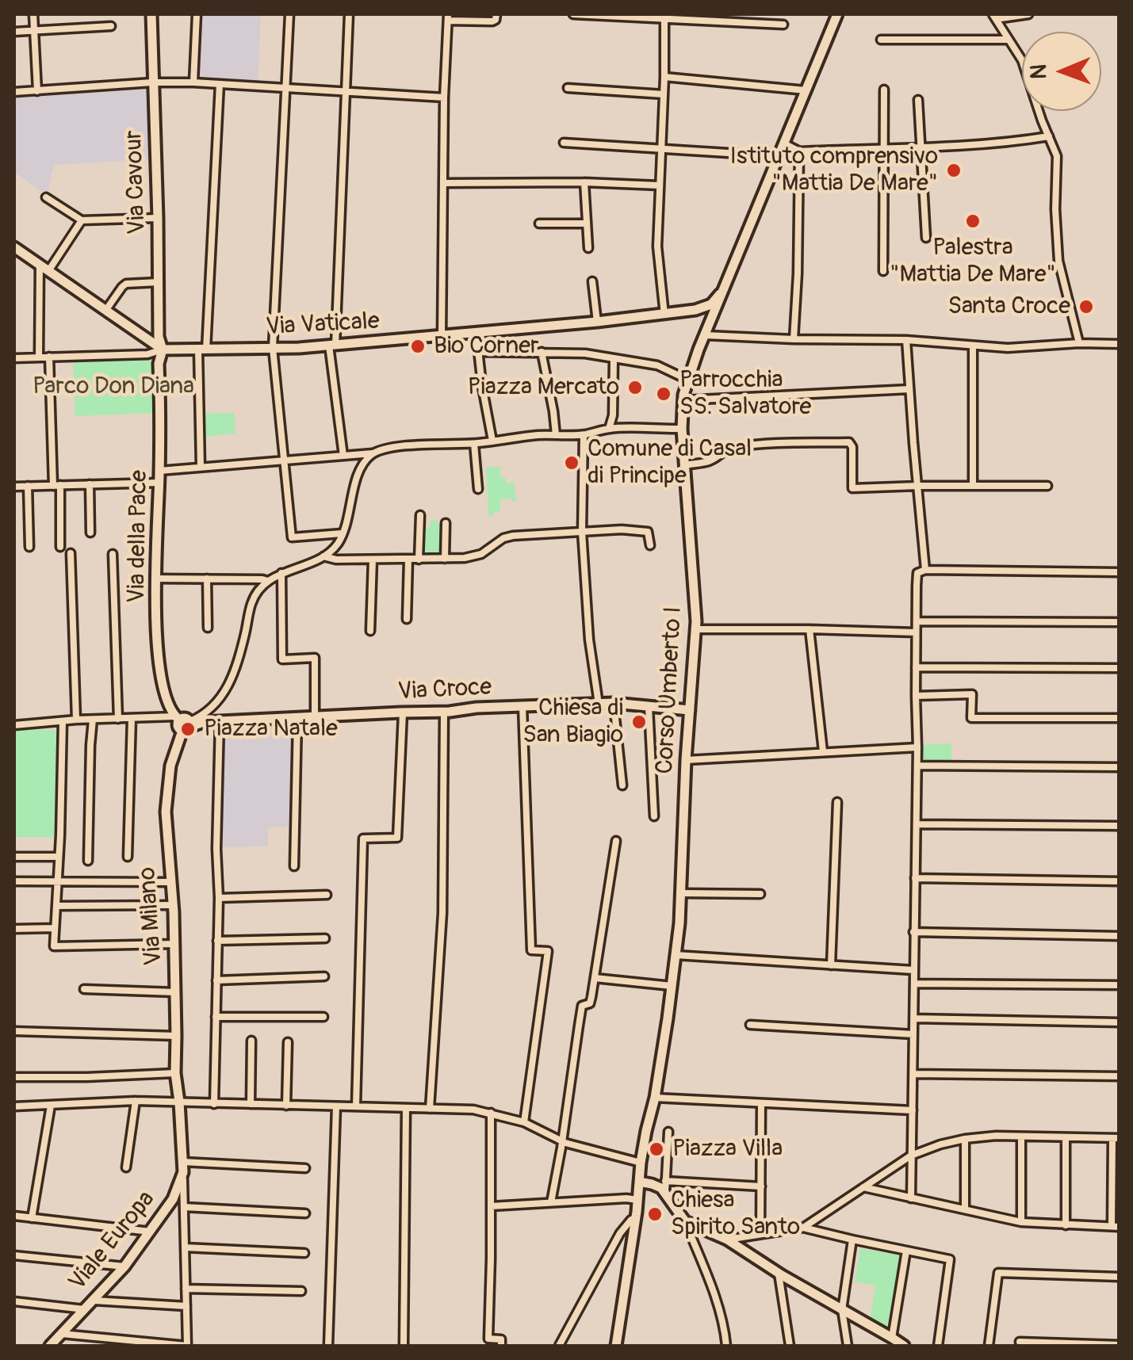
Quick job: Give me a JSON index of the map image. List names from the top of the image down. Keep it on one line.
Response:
{"streets":{"street":["Via Cavour","Via Vaticale","Via della Pace","Via Croce","Corso Umberto I","Via Milano","Viale Europa"]},"crossings":[["Via Cavour","Via Vaticale"],["Via Cavour","Via della Pace"],["Via Vaticale","Via della Pace"],["Via Vaticale","Corso Umberto I"],["Via della Pace","Via Croce"],["Via della Pace","Via Milano"],["Via Croce","Corso Umberto I"],["Via Croce","Via Milano"],["Via Milano","Viale Europa"]],"parks":["Parco Don Diana"],"places":["Istituto comprensivo \"Mattia De Mare\"","Palestra \"Mattia De Mare\"","Santa Croce","Bio Corner","Piazza Mercato","Parrocchia SS. Salvatore","Comune di Casal di Principe","Chiesa di San Biagio","Piazza Natale","Piazza Villa","Chiesa Spirito Santo"],"north":"left"}
